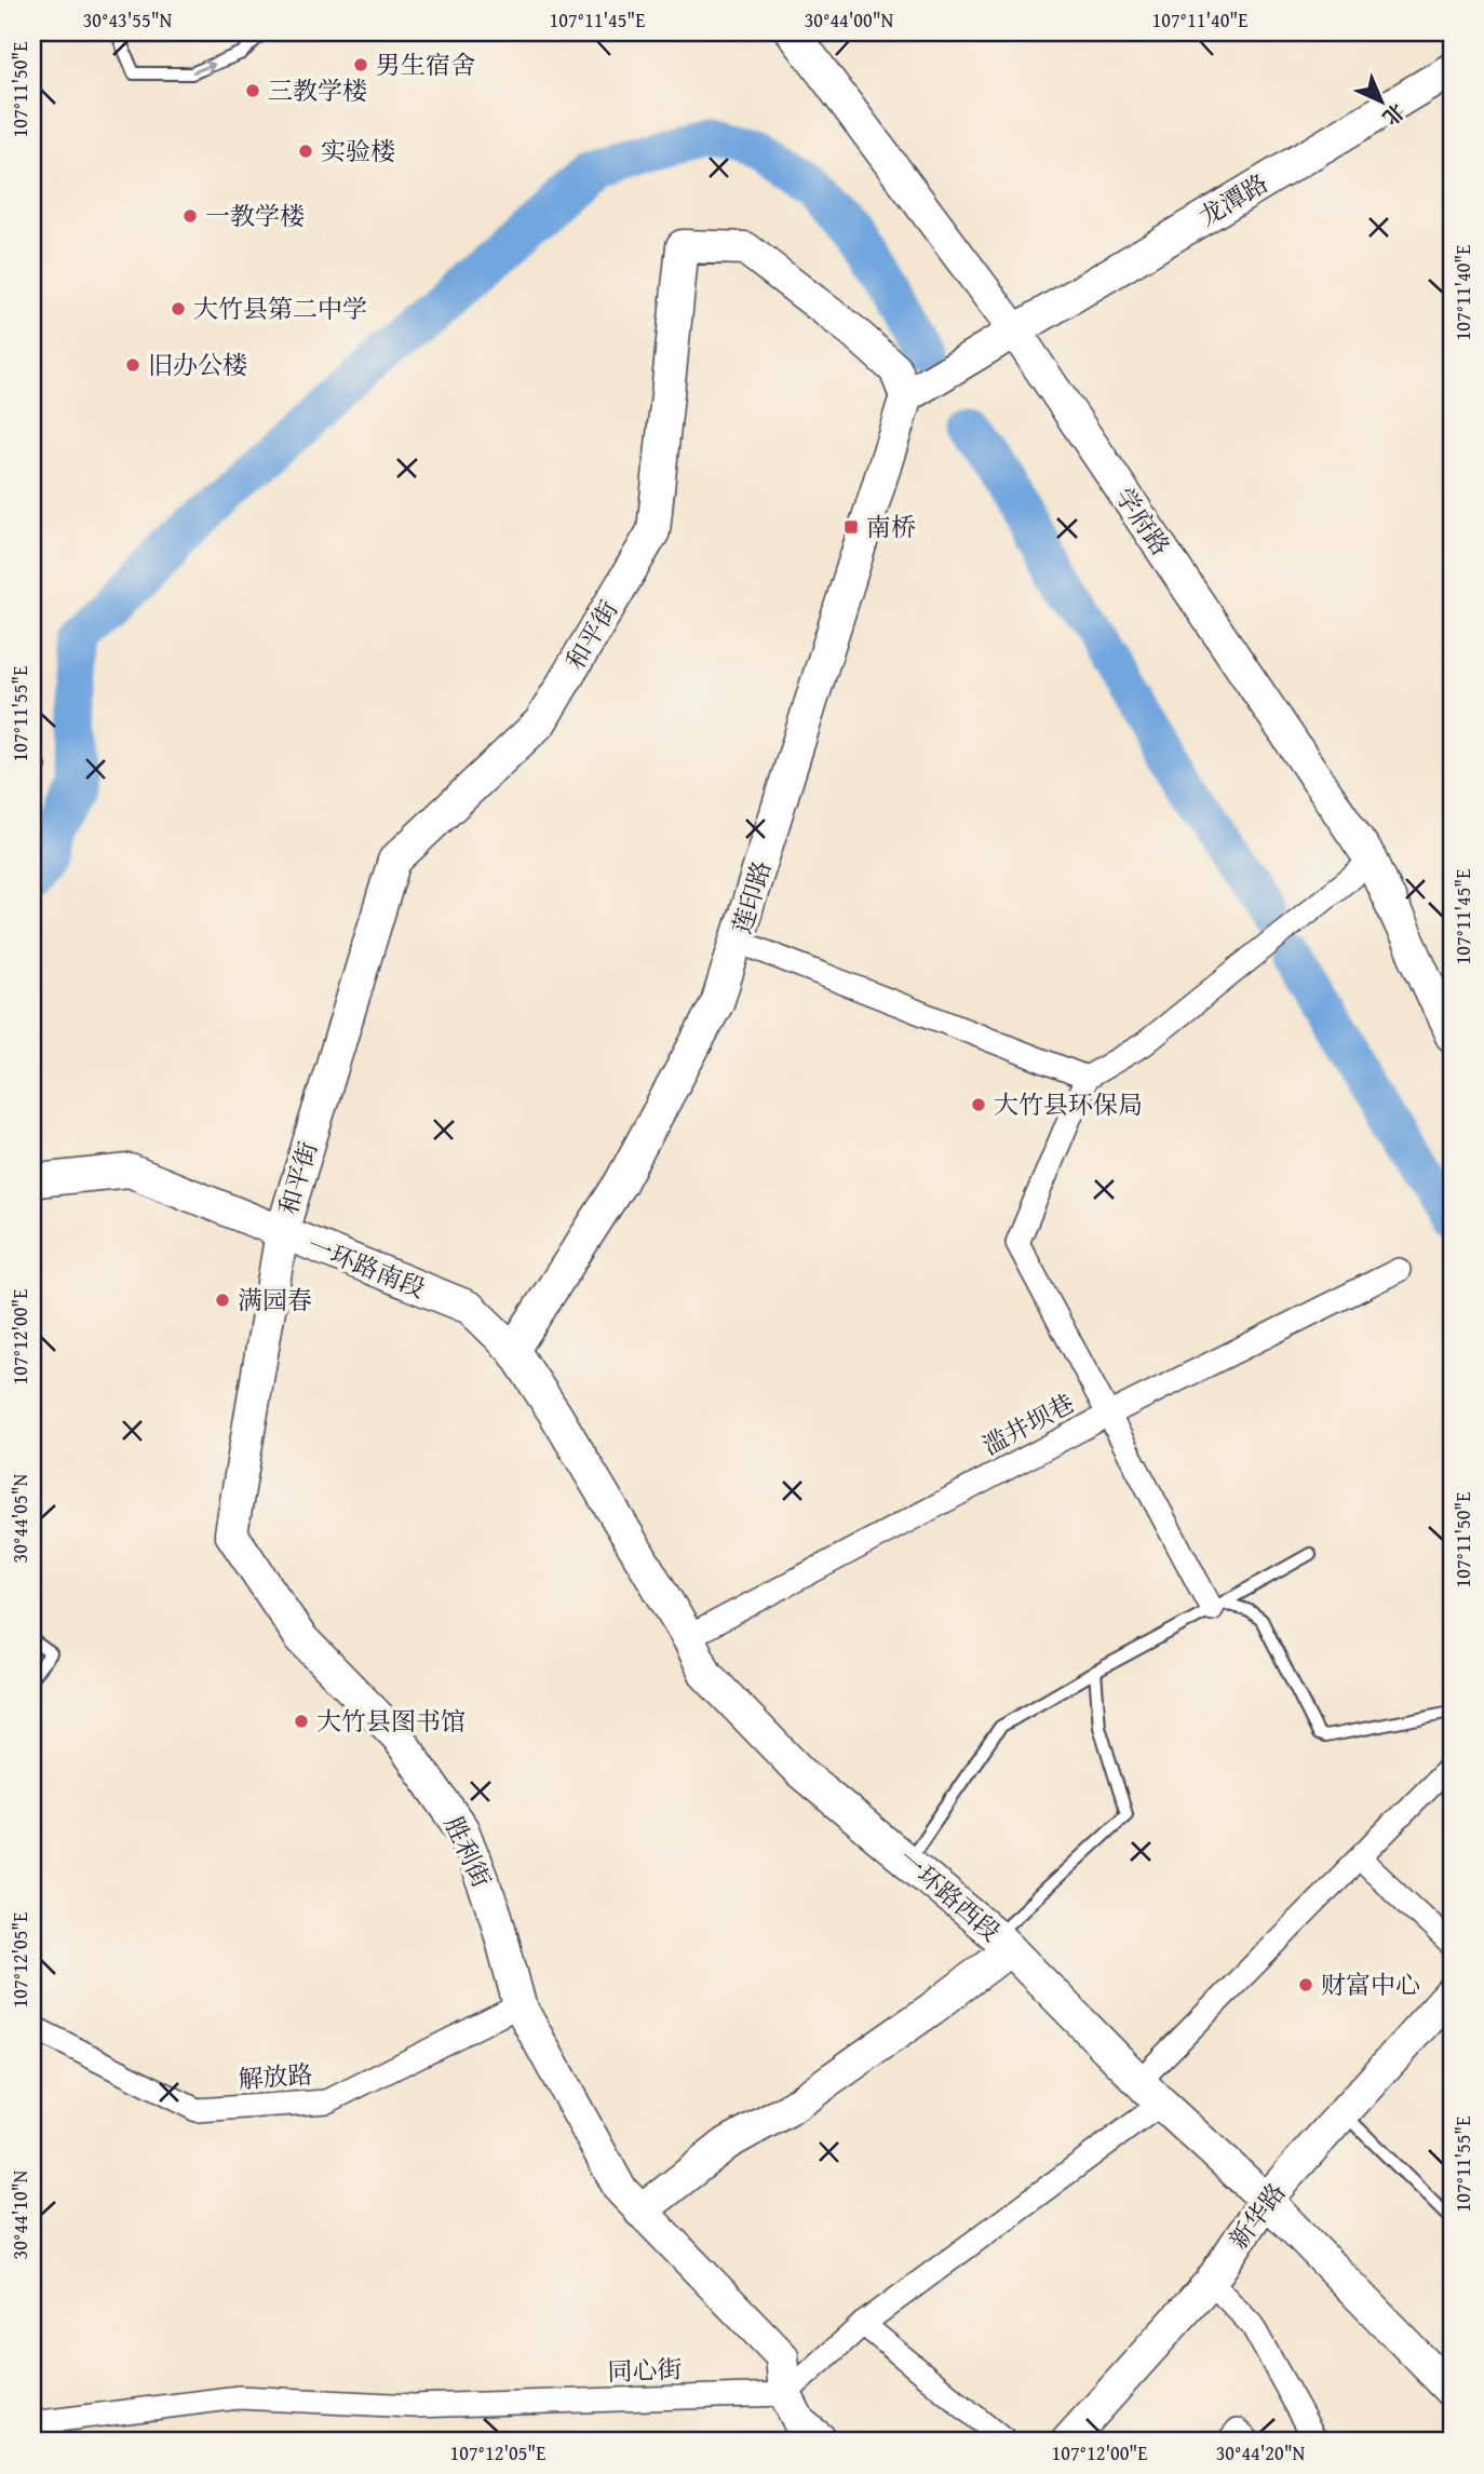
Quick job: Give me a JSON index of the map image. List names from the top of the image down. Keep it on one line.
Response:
{"streets":{"street":["龙潭路","学府路","和平街","莲印路","一环路南段","滥井坝巷","胜利街","一环路西段","解放路","新华路","同心街"]},"crossings":[["龙潭路","学府路"],["和平街","莲印路"],["和平街","一环路南段"],["和平街","胜利街"],["莲印路","一环路南段"],["莲印路","一环路西段"],["一环路南段","胜利街"],["一环路南段","一环路西段"],["滥井坝巷","一环路西段"],["胜利街","解放路"],["胜利街","同心街"],["一环路西段","新华路"]],"places":{"other":["男生宿舍","三教学楼","实验楼","一教学楼","大竹县第二中学","旧办公楼","大竹县环保局","满园春","大竹县图书馆","财富中心"],"transit":["南桥"]},"north":"bottom right","coordinates":["30°43'55\"N","107°11'45\"E","30°44'00\"N","107°11'40\"E","107°11'50\"E","107°11'55\"E","107°12'00\"E","30°44'05\"N","107°12'05\"E","30°44'10\"N","30°44'20\"N"]}
